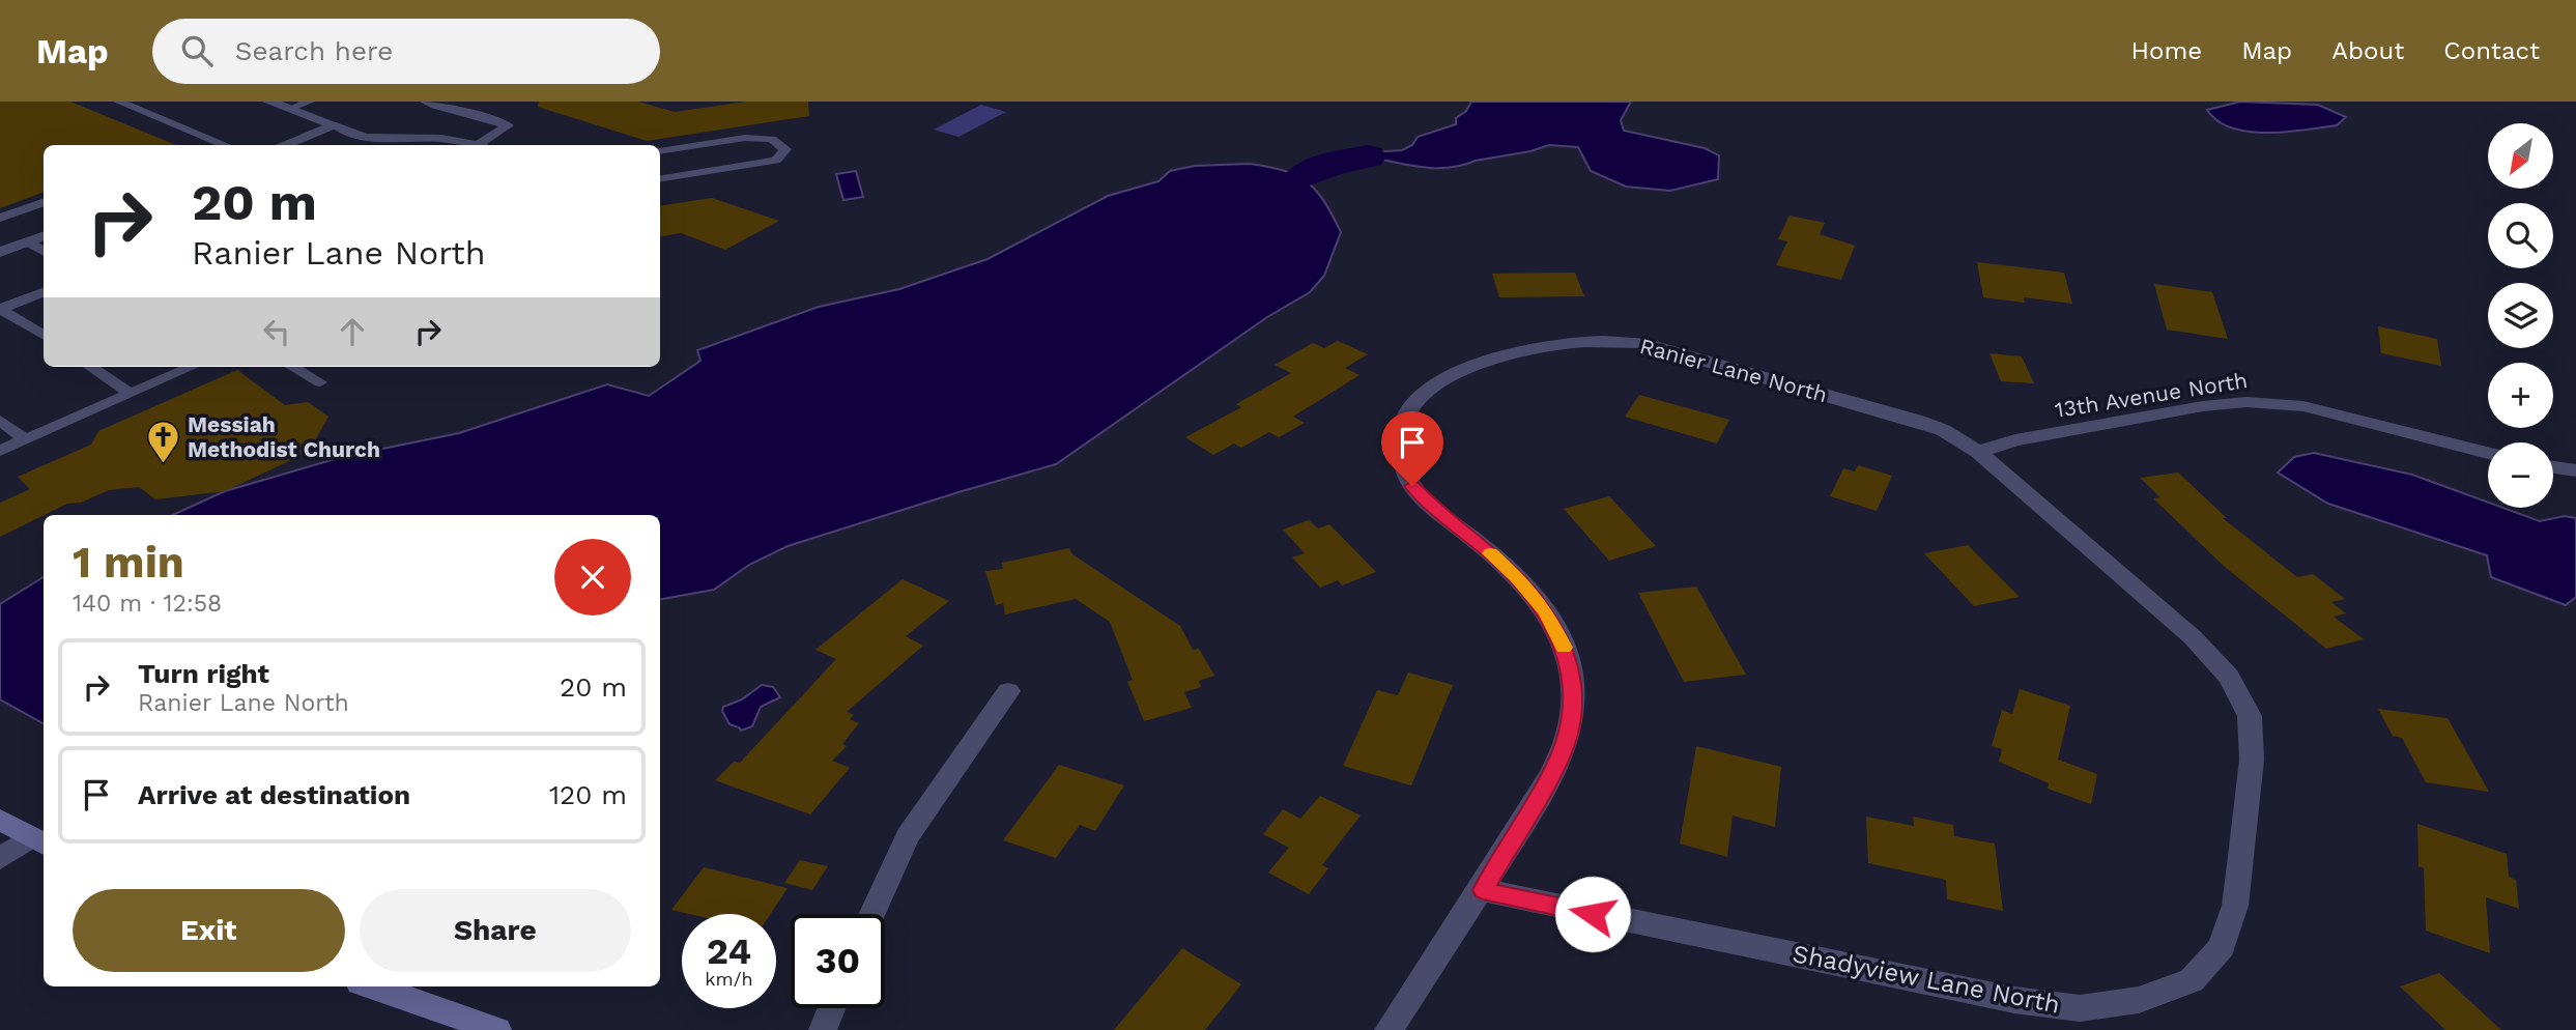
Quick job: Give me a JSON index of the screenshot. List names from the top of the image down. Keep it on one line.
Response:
{"streets":{"street":["Ranier Lane North","13th Avenue North","Shadyview Lane North"]},"crossings":[["Ranier Lane North","13th Avenue North"],["Ranier Lane North","Shadyview Lane North"],["13th Avenue North","Shadyview Lane North"]],"places":{"church":["Messiah Methodist Church"]},"north":"bottom left","page":{"header":"Map","search":"Search here","nav":["Home","Map","About","Contact"],"map_buttons":["+","−"],"turn":["20 m","Ranier Lane North"],"heading":["1 min","140 m · 12:58"],"list":[{"name":"Turn right","note":"Ranier Lane North","value":"20 m"},{"name":"Arrive at destination","value":"120 m"}],"buttons":["Exit","Share"],"speed":"24 km/h","limit":"30"}}
